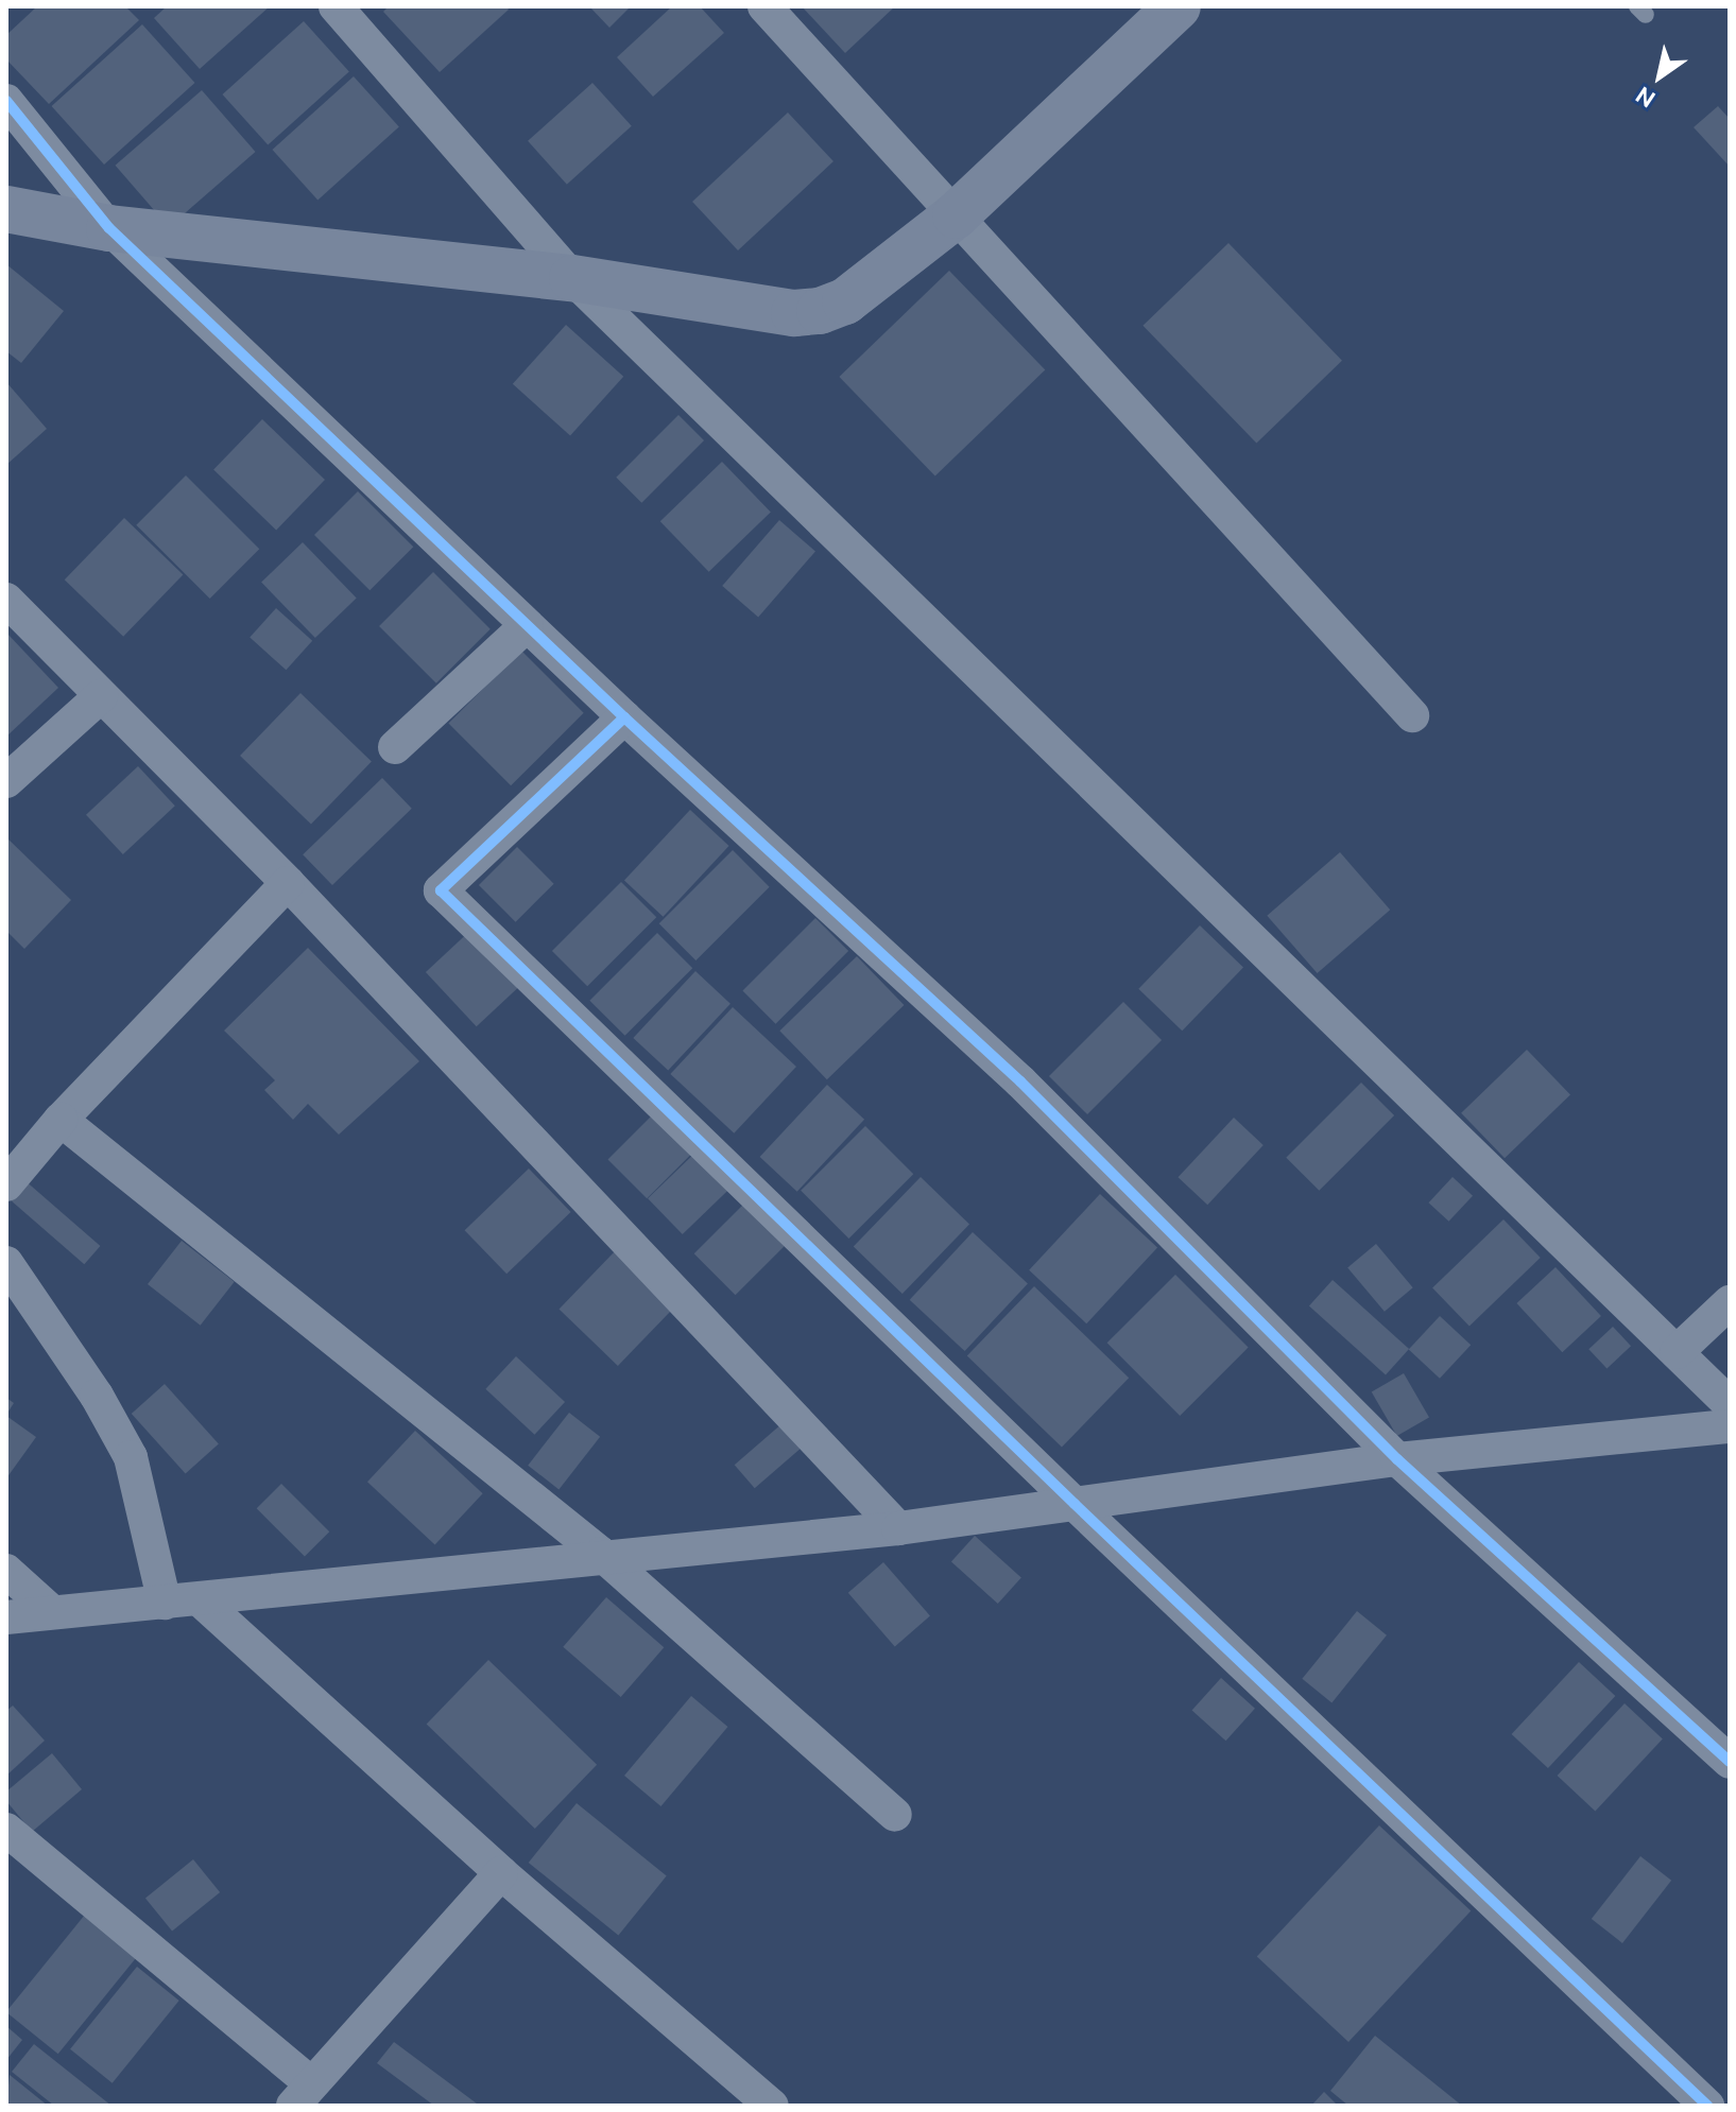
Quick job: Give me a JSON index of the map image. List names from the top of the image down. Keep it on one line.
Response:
{"north":"bottom left"}
